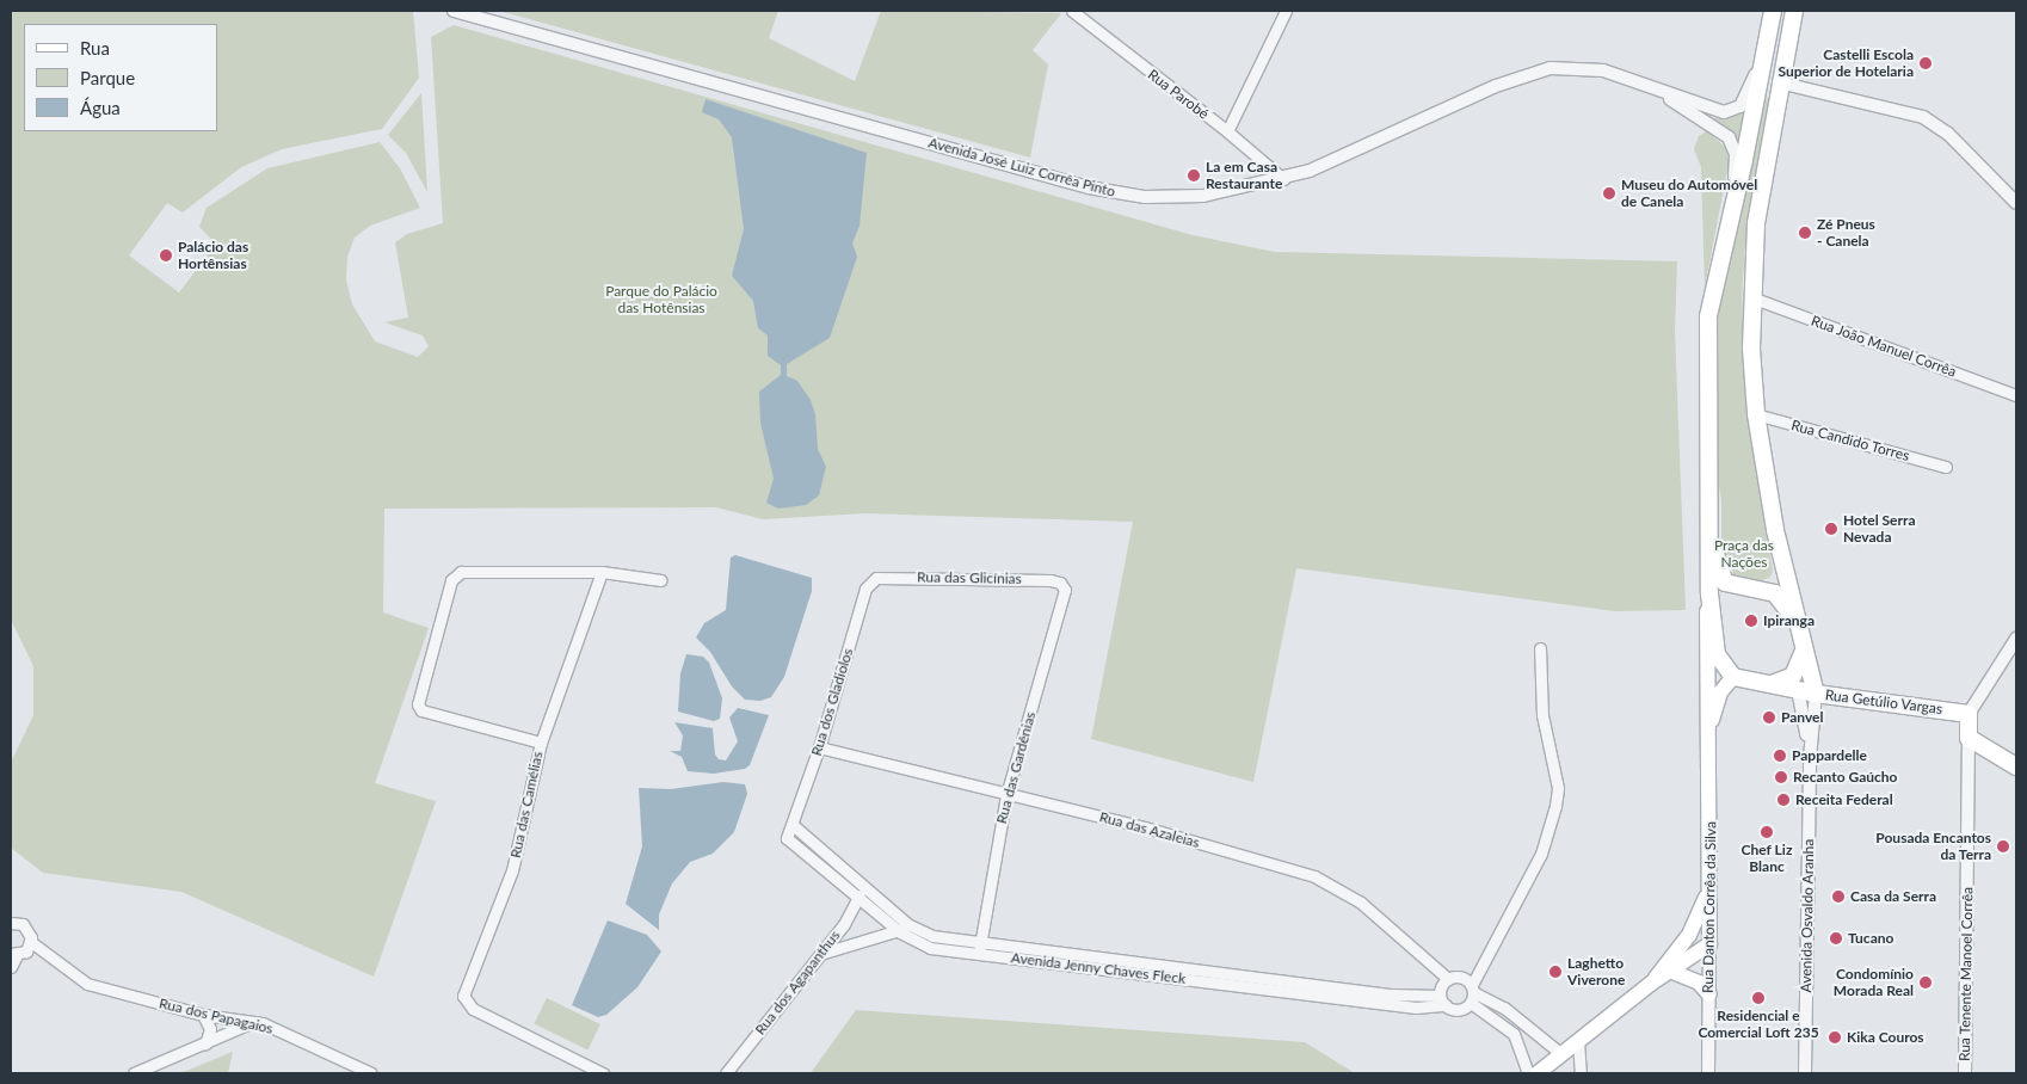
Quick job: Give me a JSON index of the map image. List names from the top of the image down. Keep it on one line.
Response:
{"streets":{"main road":["Rua Getúlio Vargas","Rua Danton Corrêa da Silva","Avenida Osvaldo Aranha","Rua Tenente Manoel Corrêa"],"street":["Rua Parobé","Avenida José Luiz Corrêa Pinto","Rua João Manuel Corrêa","Rua Candido Torres","Rua das Glicínias","Rua dos Gladiolos","Rua das Gardênias","Rua das Camélias","Rua das Azaleias","Avenida Jenny Chaves Fleck","Rua dos Agapanthus","Rua dos Papagaios"]},"crossings":[["Rua Parobé","Avenida José Luiz Corrêa Pinto"],["Rua João Manuel Corrêa","Avenida Osvaldo Aranha"],["Rua Candido Torres","Avenida Osvaldo Aranha"],["Rua das Glicínias","Rua dos Gladiolos"],["Rua das Glicínias","Rua das Gardênias"],["Rua dos Gladiolos","Rua das Azaleias"],["Rua dos Gladiolos","Avenida Jenny Chaves Fleck"],["Rua Getúlio Vargas","Avenida Osvaldo Aranha"],["Rua Getúlio Vargas","Rua Tenente Manoel Corrêa"],["Rua das Gardênias","Rua das Azaleias"],["Rua das Gardênias","Avenida Jenny Chaves Fleck"],["Rua Danton Corrêa da Silva","Avenida Osvaldo Aranha"],["Avenida Jenny Chaves Fleck","Rua dos Agapanthus"]],"parks":["Parque do Palácio das Hotênsias","Praça das Nações"],"places":["Castelli Escola Superior de Hotelaria","La em Casa Restaurante","Museu do Automóvel de Canela","Zé Pneus - Canela","Palácio das Hortênsias","Hotel Serra Nevada","Ipiranga","Panvel","Pappardelle","Recanto Gaúcho","Receita Federal","Chef Liz Blanc","Pousada Encantos da Terra","Casa da Serra","Tucano","Laghetto Viverone","Condomínio Morada Real","Residencial e Comercial Loft 235","Kika Couros"],"legend":["Rua","Parque","Água"]}
